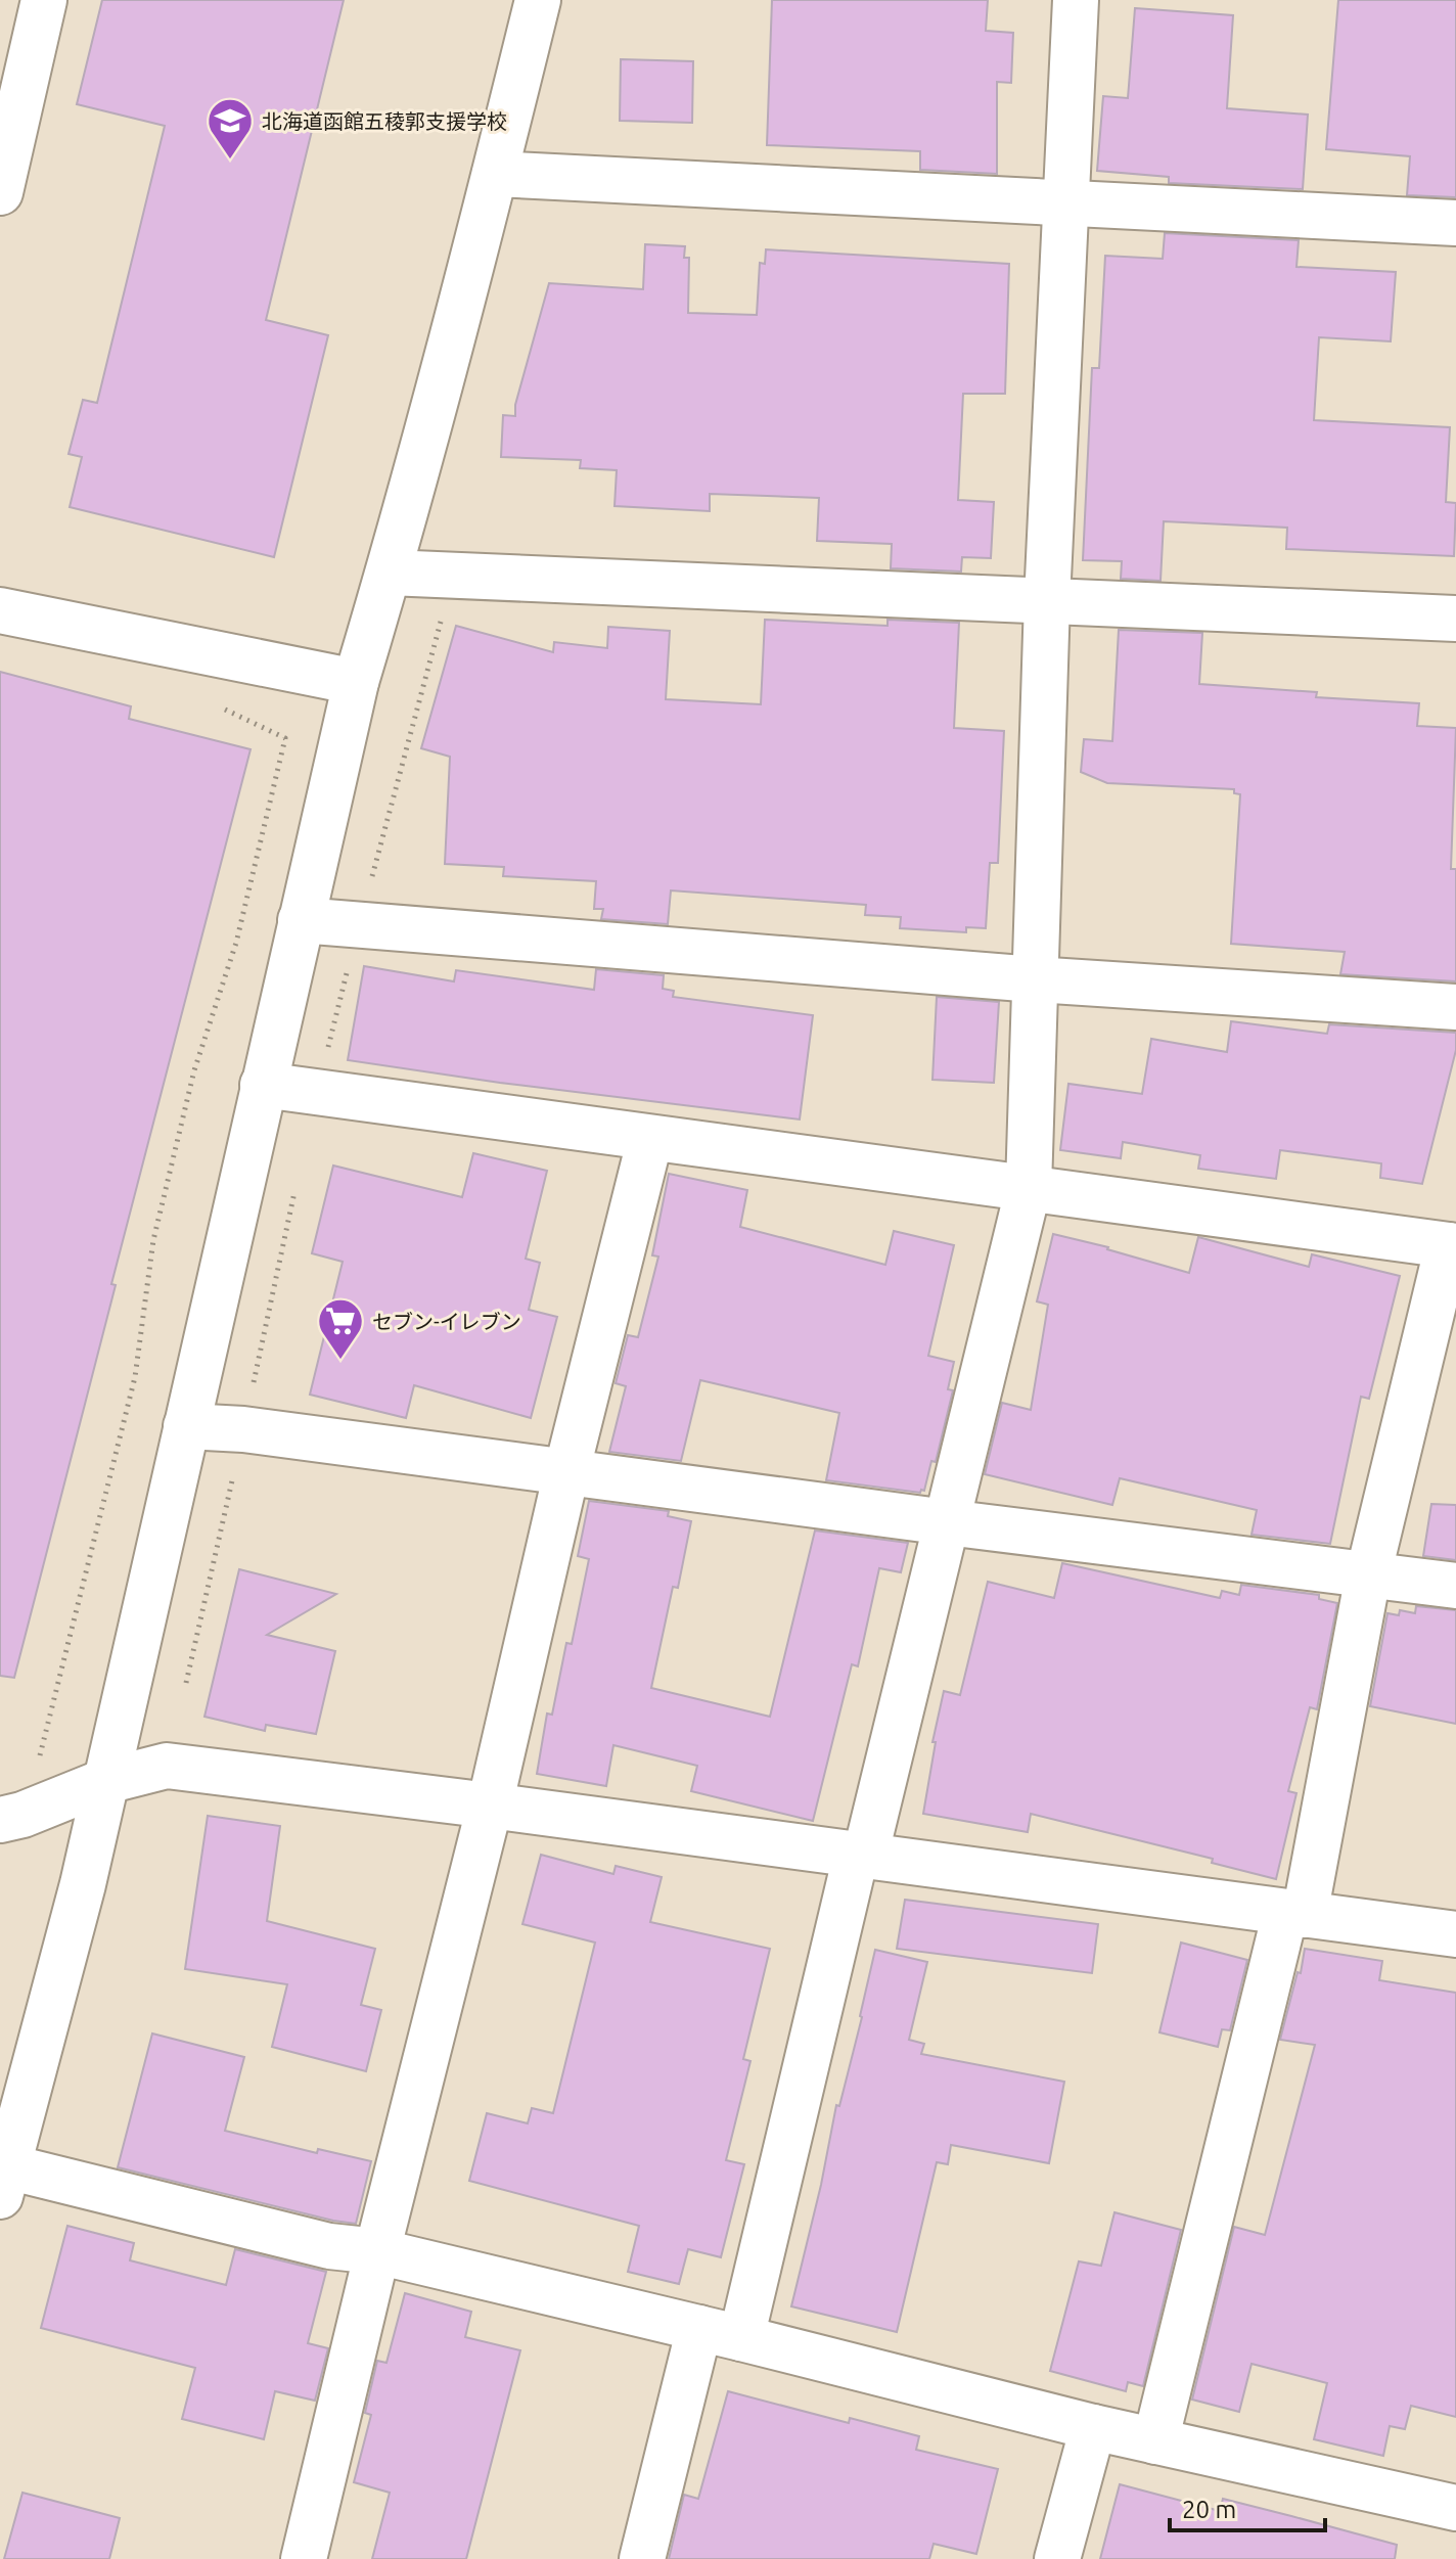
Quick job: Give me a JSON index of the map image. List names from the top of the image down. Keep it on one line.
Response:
{"places":{"school or university":["北海道函館五稜郭支援学校"],"supermarket":["セブン-イレブン"]},"scale_bar":"20 m"}
